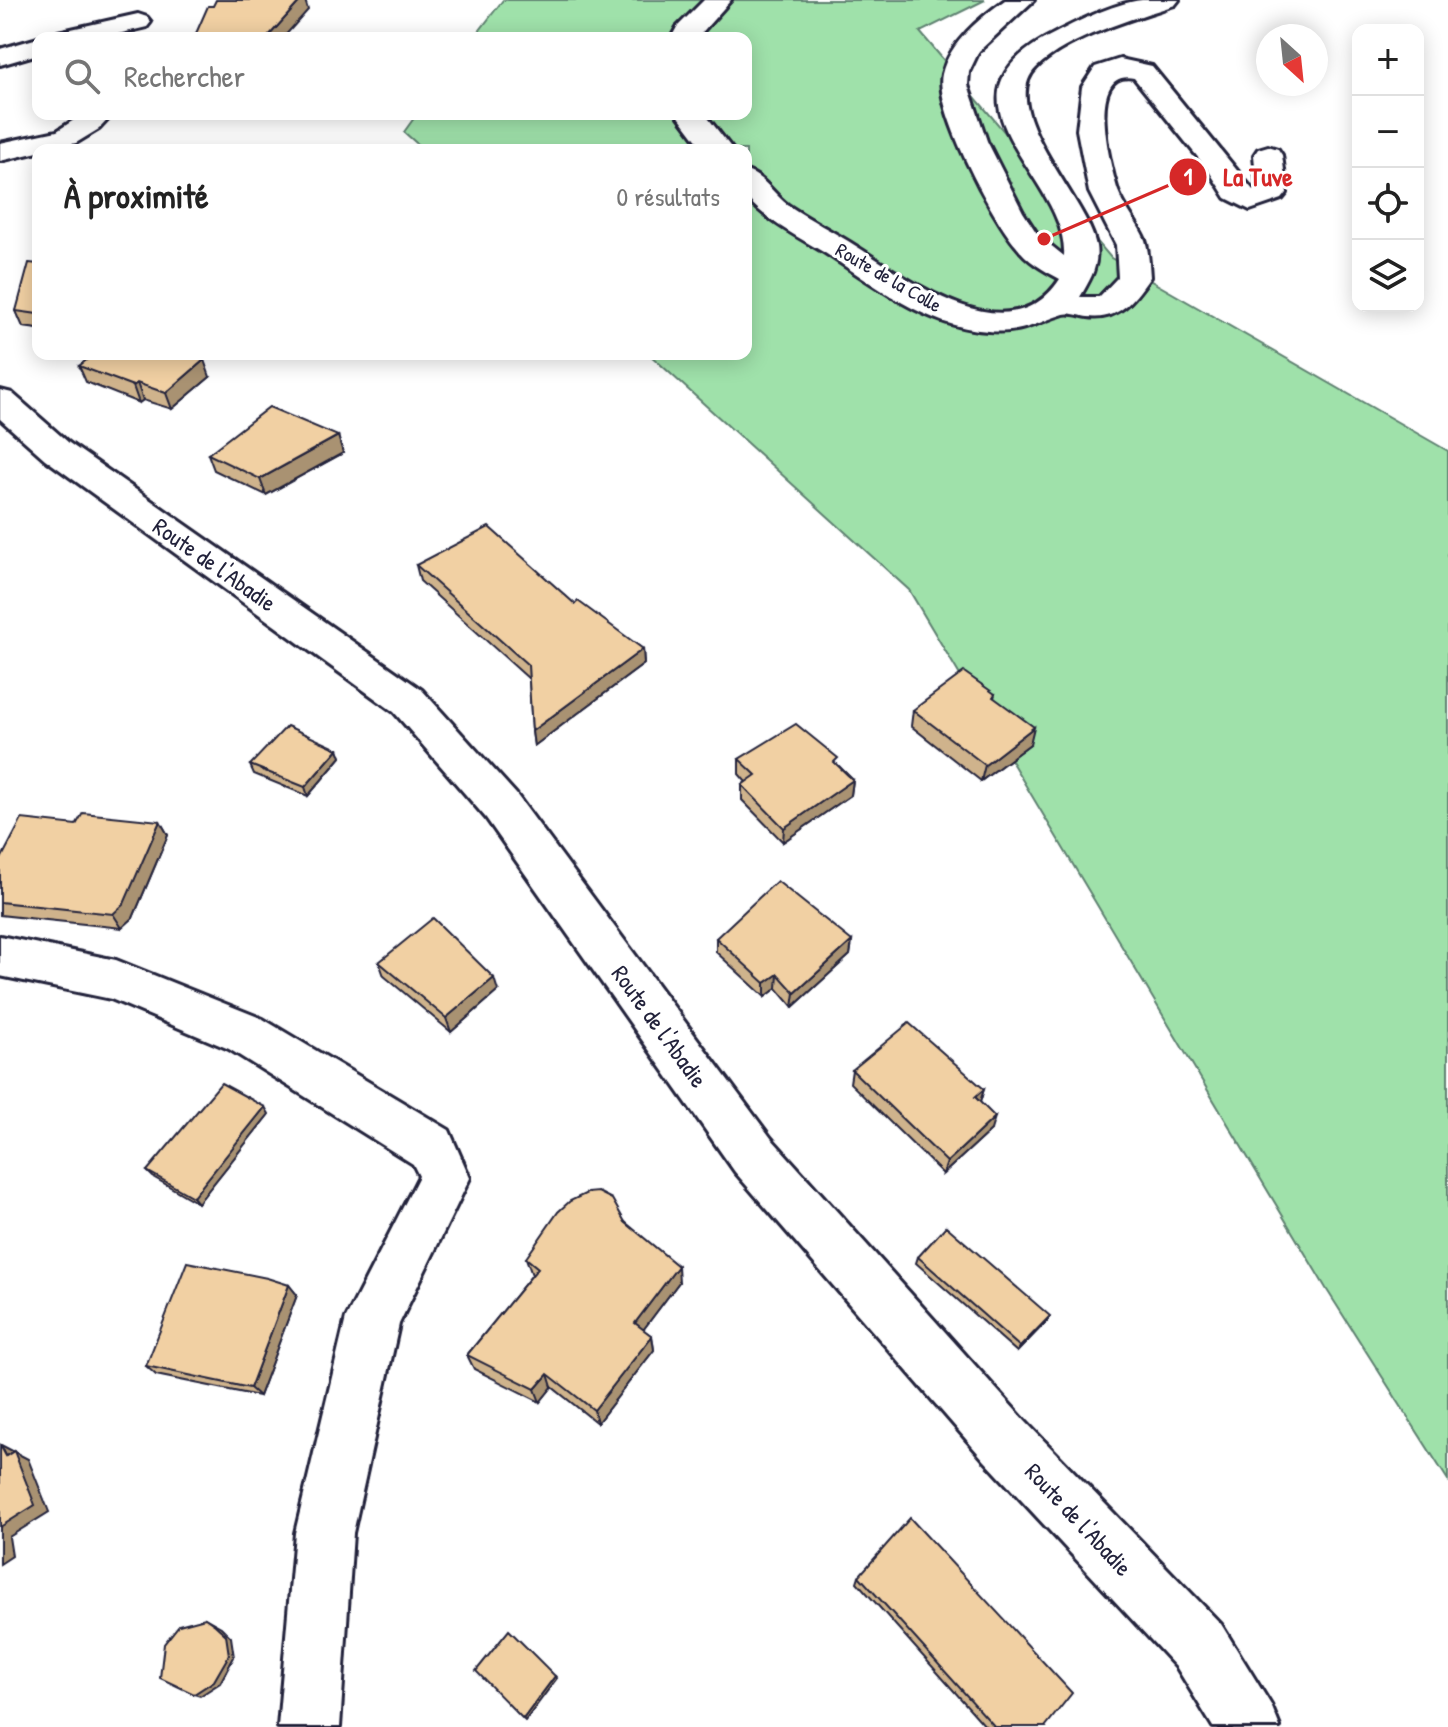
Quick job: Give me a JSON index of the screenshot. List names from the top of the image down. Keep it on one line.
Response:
{"streets":{"street":["Route de la Colle","Route de l'Abadie"]},"places":["La Tuve"],"north":"bottom right","page":{"map_buttons":["+","−"],"search":"Rechercher","heading":["À proximité","0 résultats"]}}
